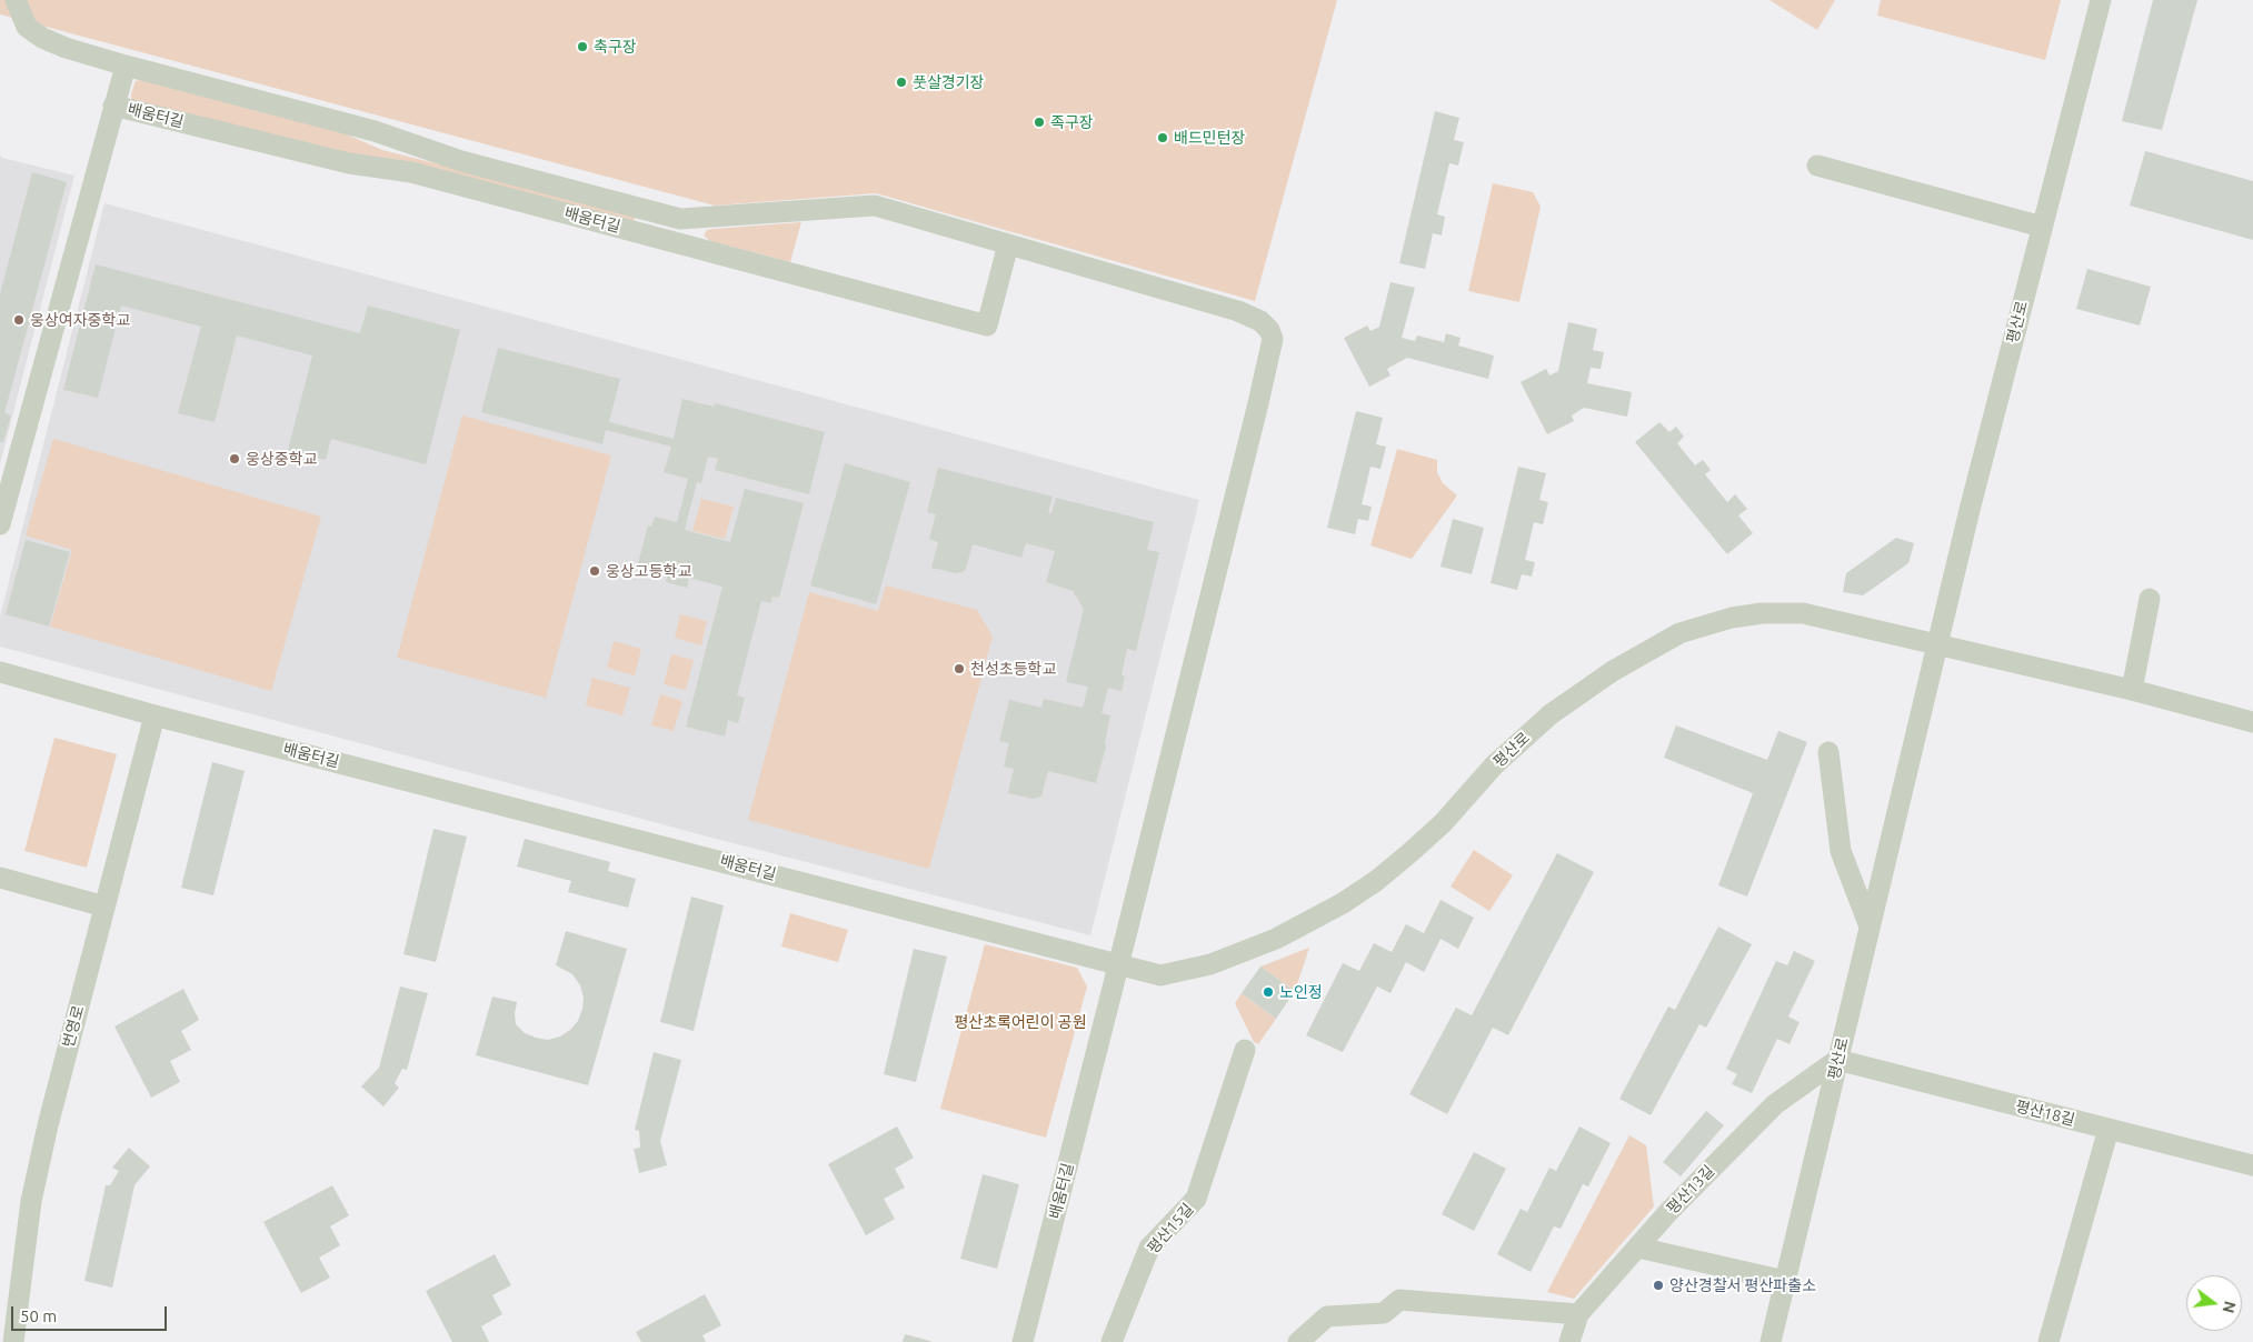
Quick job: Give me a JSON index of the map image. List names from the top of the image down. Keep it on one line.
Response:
{"streets":{"street":["배움터길","평산로","번영로","평산18길","평산13길","평산15길"]},"crossings":[["배움터길","평산로"],["배움터길","번영로"],["평산로","평산18길"],["평산로","평산13길"],["평산18길","평산13길"]],"parks":["평산초록어린이 공원"],"places":["축구장","풋살경기장","족구장","배드민턴장","웅상여자중학교","웅상중학교","웅상고등학교","천성초등학교","노인정","양산경찰서 평산파출소"],"scale_bar":"50 m","north":"right"}
